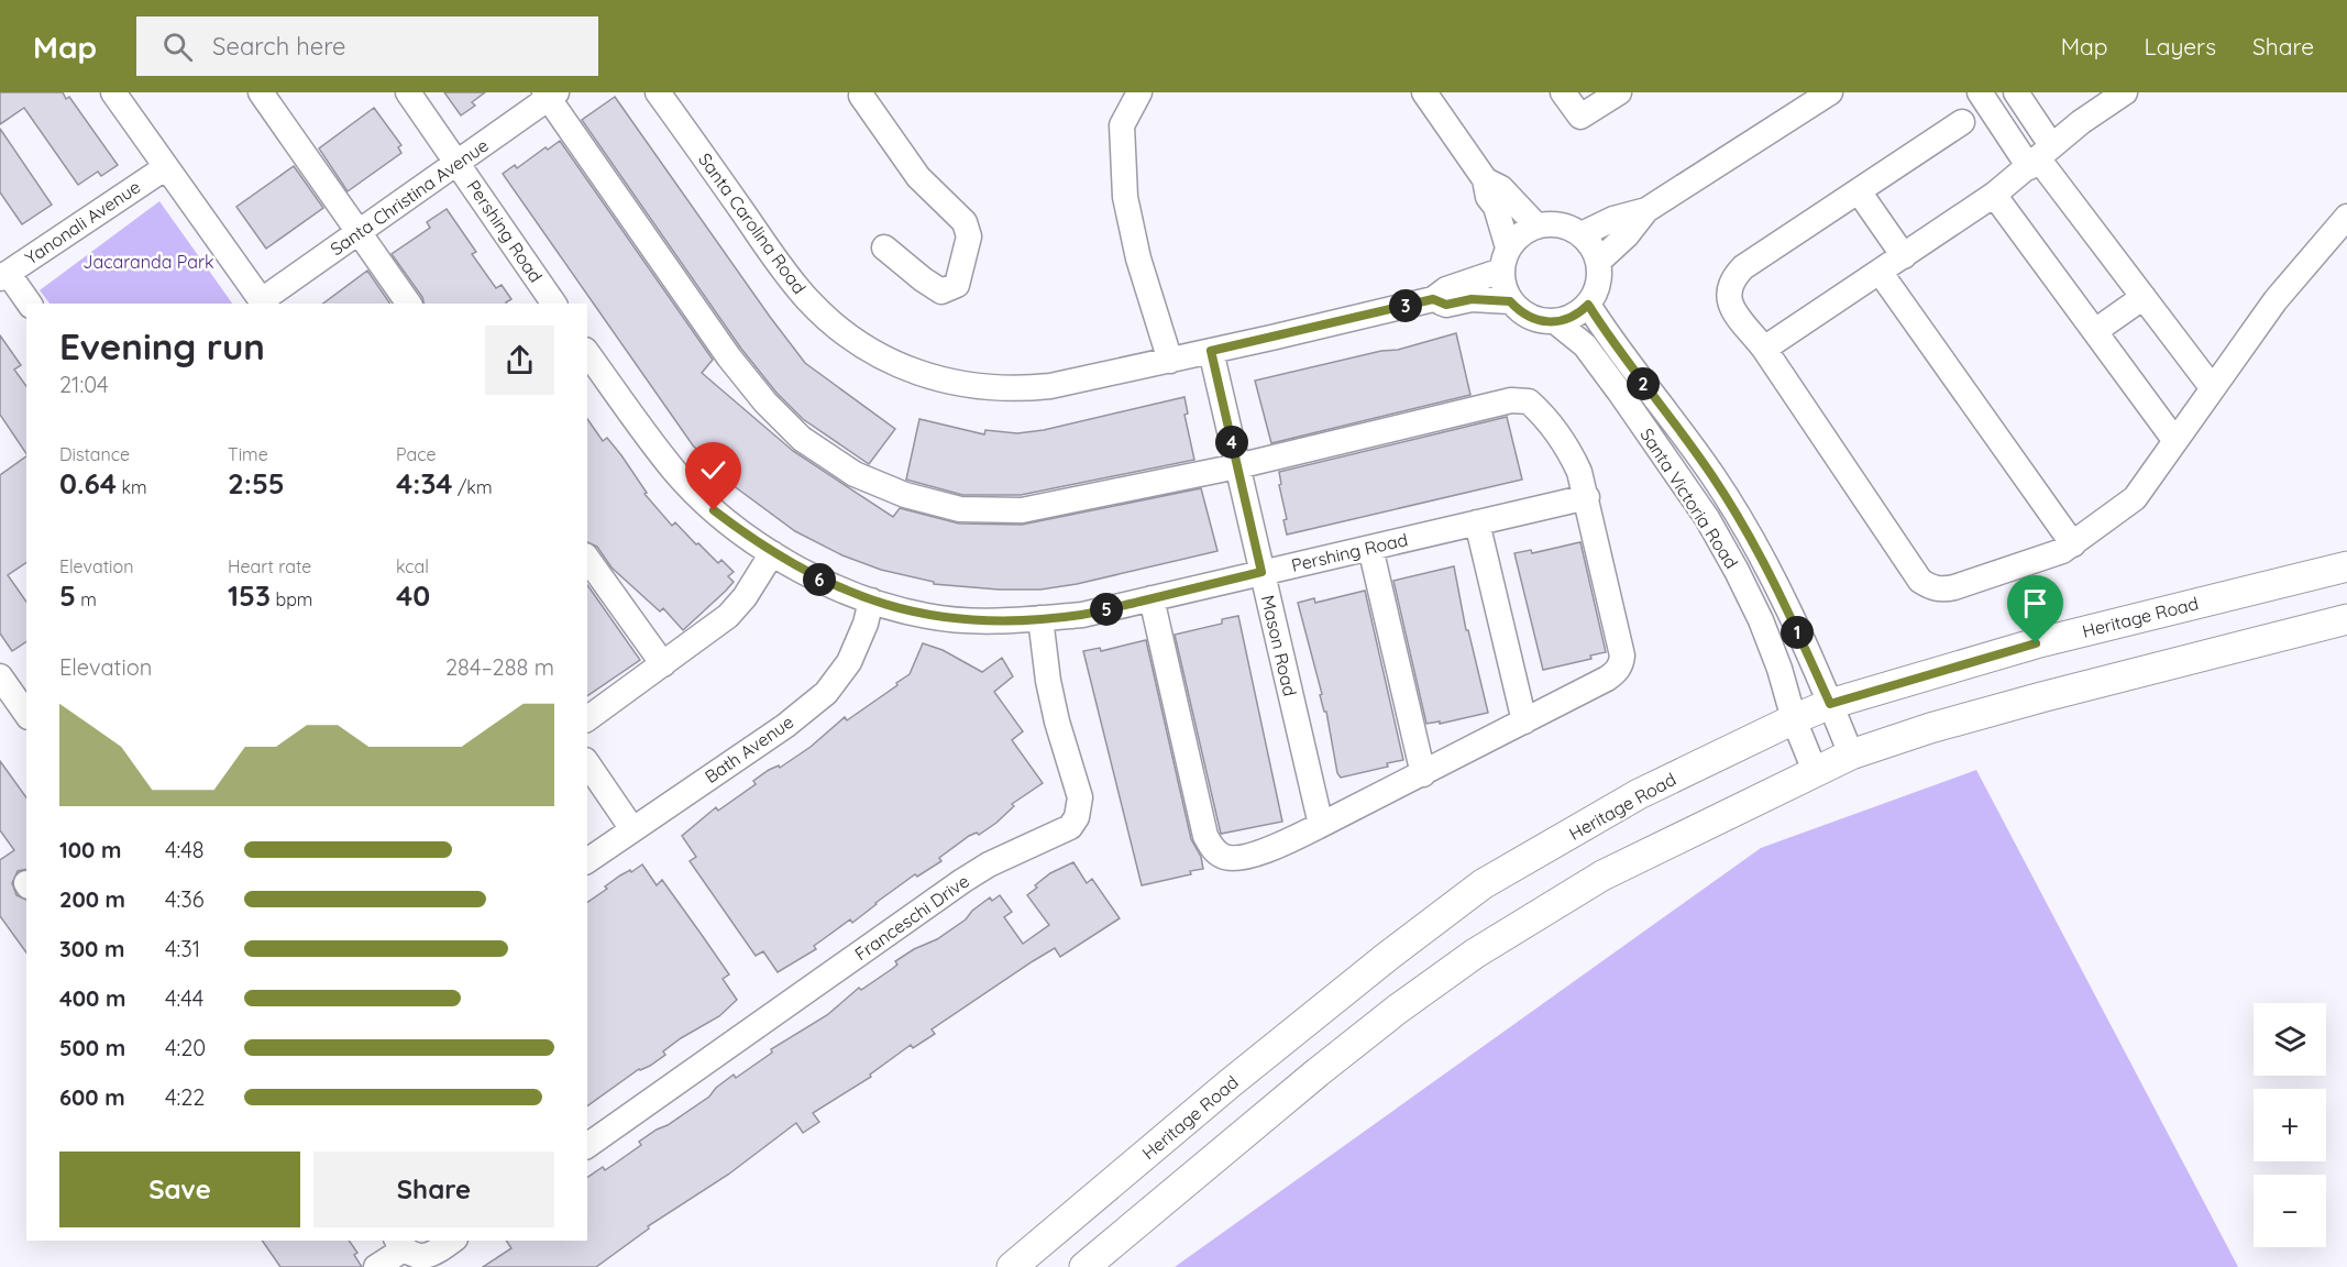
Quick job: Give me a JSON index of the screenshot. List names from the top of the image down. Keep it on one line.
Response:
{"streets":{"main road":["Heritage Road"],"street":["Santa Christina Avenue","Yanonali Avenue","Santa Carolina Road","Pershing Road","Santa Victoria Road","Mason Road","Bath Avenue","Franceschi Drive"]},"crossings":[["Santa Christina Avenue","Pershing Road"],["Santa Carolina Road","Santa Victoria Road"],["Santa Carolina Road","Mason Road"],["Pershing Road","Mason Road"],["Pershing Road","Bath Avenue"],["Pershing Road","Franceschi Drive"],["Santa Victoria Road","Heritage Road"]],"parks":["Jacaranda Park"],"page":{"header":"Map","search":"Search here","nav":["Map","Layers","Share"],"pins":["3","2","4","6","5","1"],"heading":["Evening run","21:04"],"stats":[["Distance","0.64 km"],["Time","2:55"],["Pace","4:34 /km"],["Elevation","5 m"],["Heart rate","153 bpm"],["kcal","40"]],"chart":["Elevation","284–288 m"],"list":[{"name":"100 m","note":"4:48"},{"name":"200 m","note":"4:36"},{"name":"300 m","note":"4:31"},{"name":"400 m","note":"4:44"},{"name":"500 m","note":"4:20"},{"name":"600 m","note":"4:22"}],"map_buttons":["+","−"],"buttons":["Save","Share"]}}
